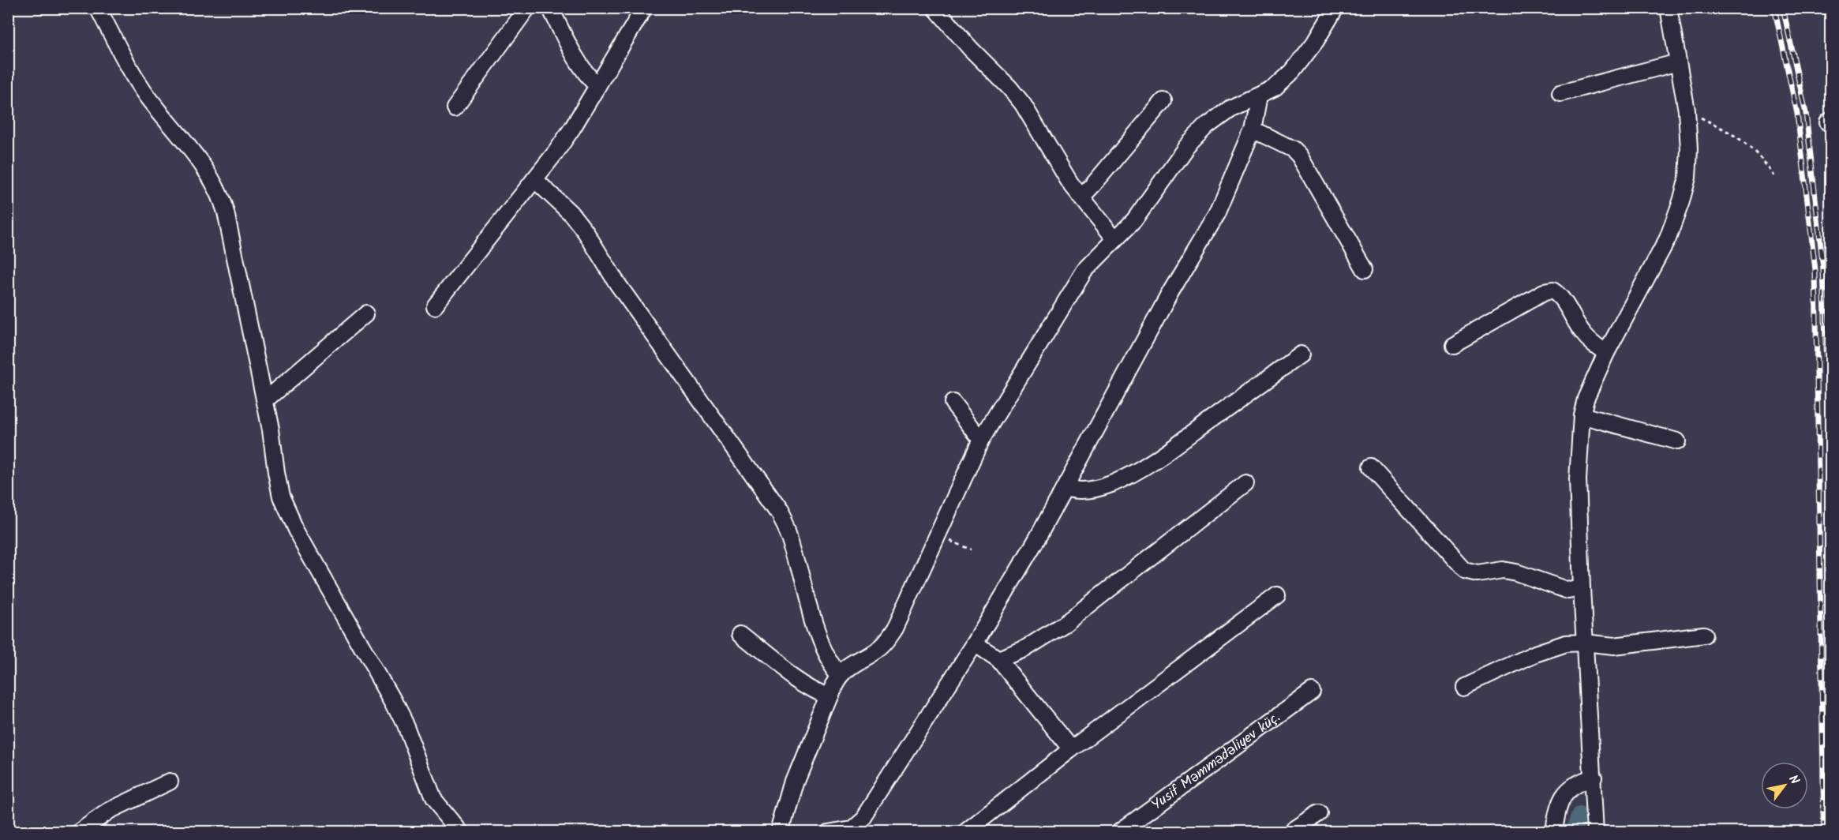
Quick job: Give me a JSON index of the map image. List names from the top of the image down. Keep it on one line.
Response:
{"streets":{"street":["Yusif Məmmədəliyev küç."]},"north":"top right"}
